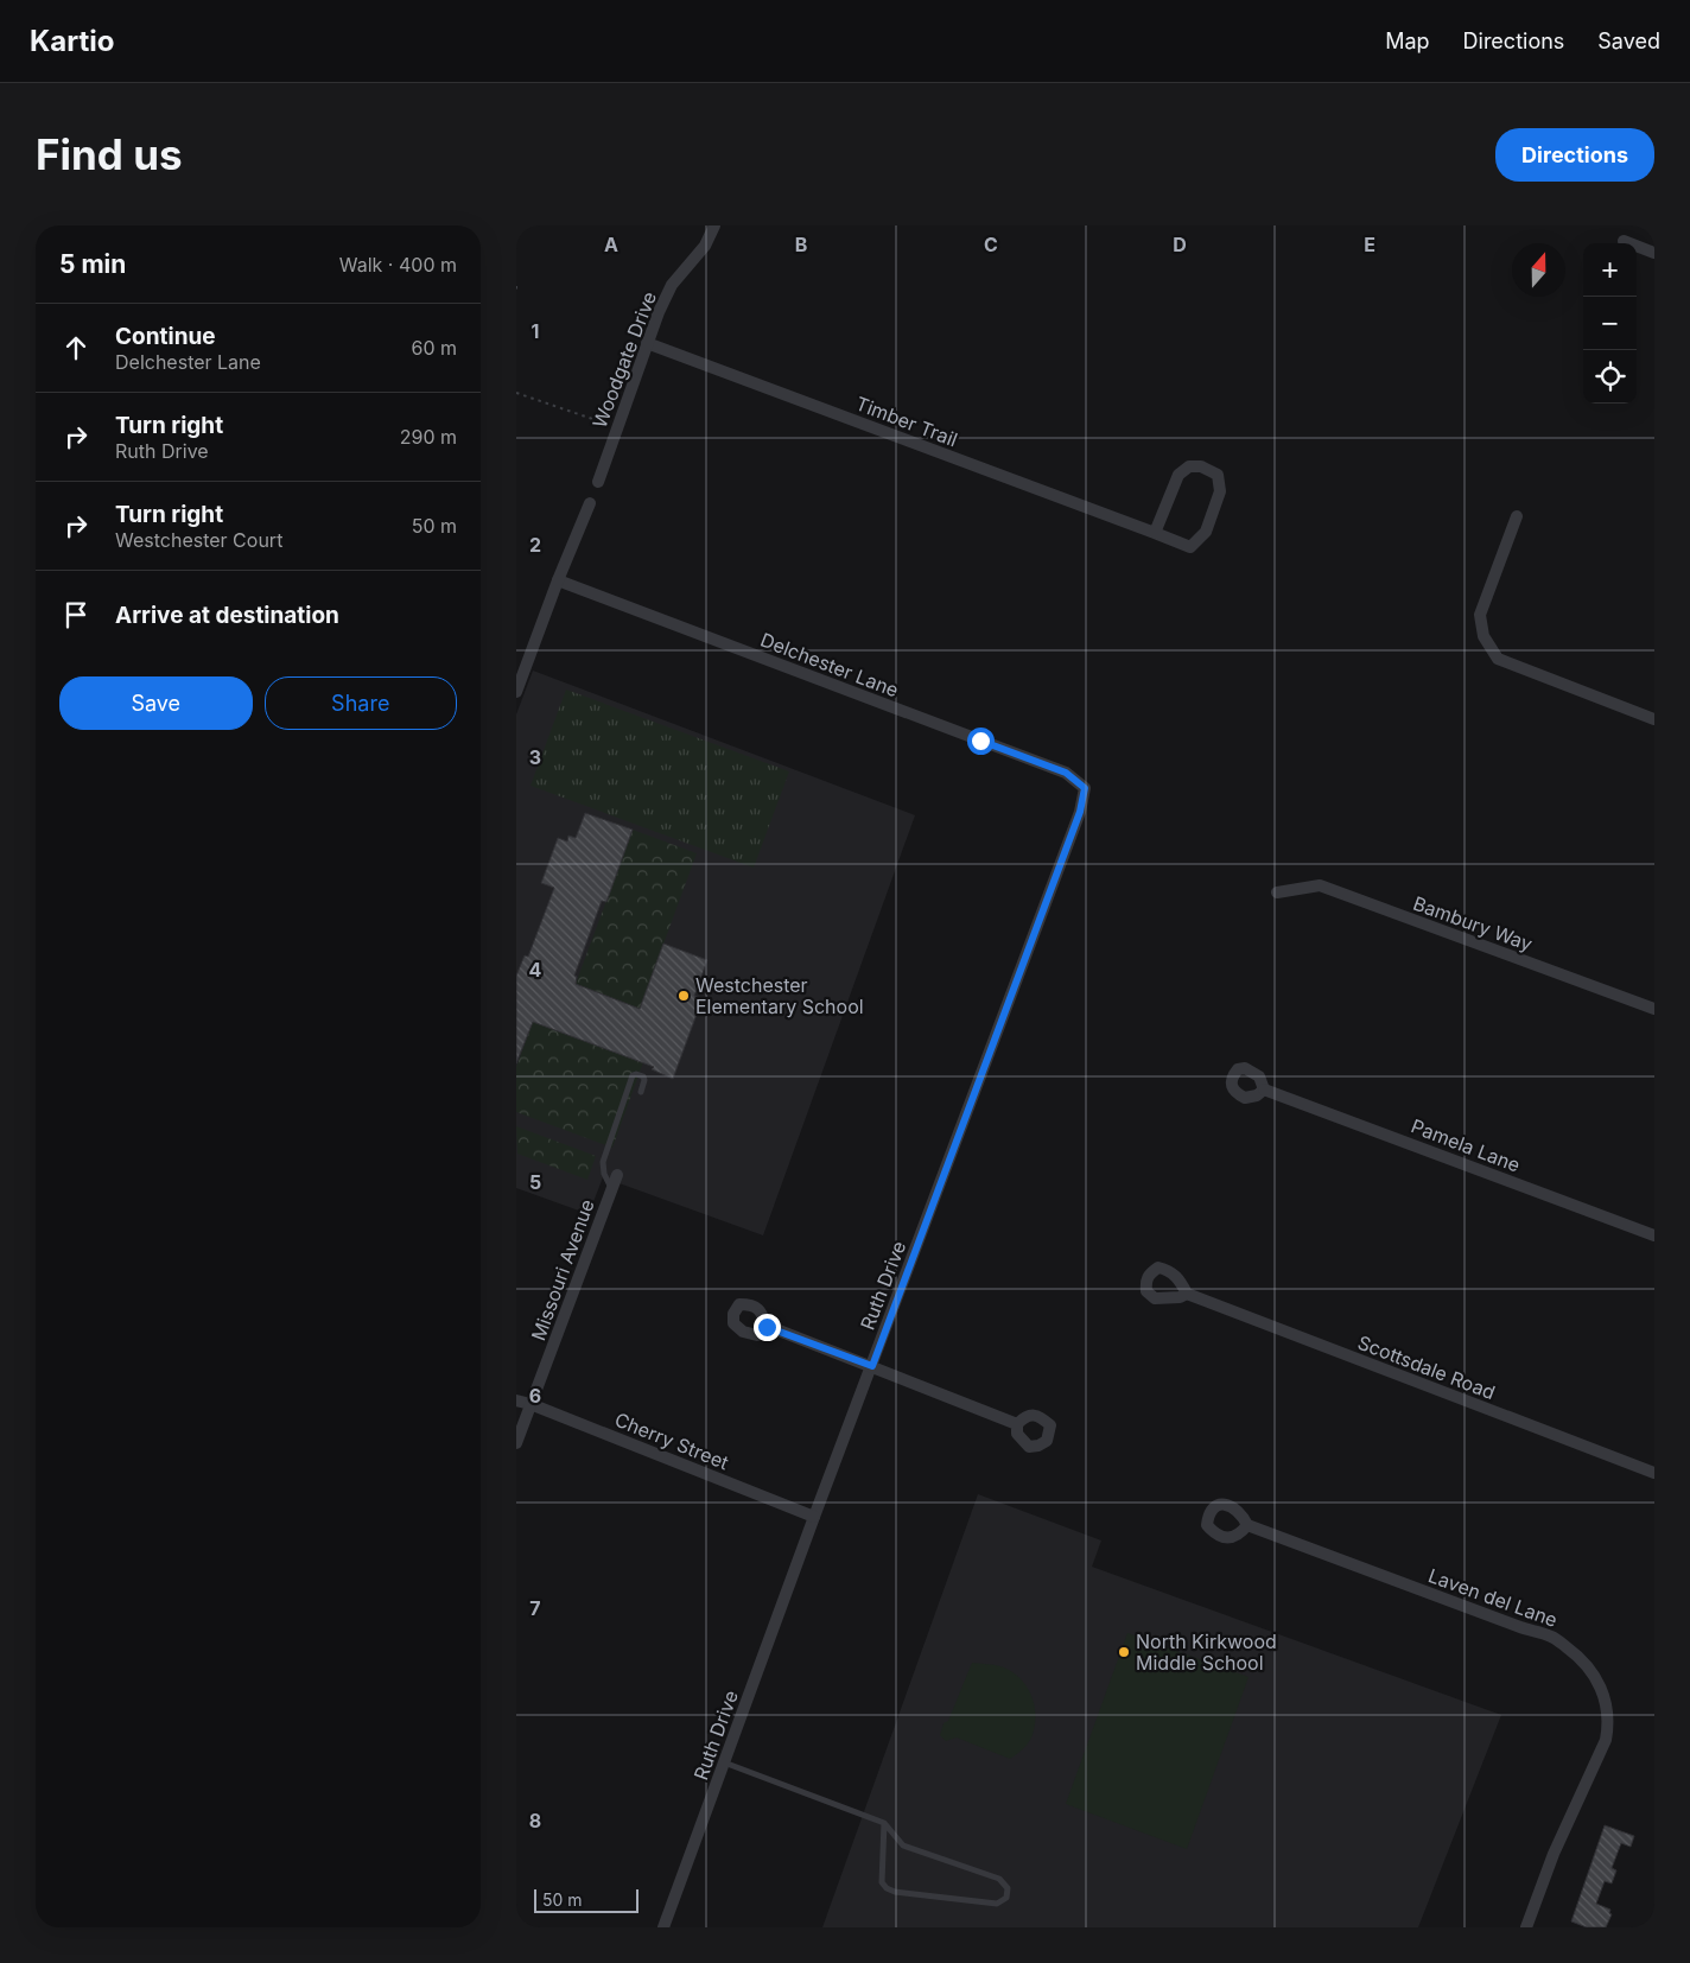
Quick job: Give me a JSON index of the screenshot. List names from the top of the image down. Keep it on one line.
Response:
{"streets":{"street":["Woodgate Drive","Timber Trail","Delchester Lane","Bambury Way","Pamela Lane","Missouri Avenue","Ruth Drive","Scottsdale Road","Cherry Street","Laven del Lane"]},"crossings":[["Woodgate Drive","Timber Trail"],["Delchester Lane","Ruth Drive"],["Missouri Avenue","Cherry Street"],["Ruth Drive","Cherry Street"]],"places":["Westchester Elementary School","North Kirkwood Middle School"],"scale_bar":"50 m","north":"top","page":{"header":"Kartio","nav":["Map","Directions","Saved"],"buttons":["Directions",["Save","Share"]],"title":"Find us","heading":["5 min","Walk · 400 m"],"map_buttons":["+","−"],"list":[["Continue","Delchester Lane","60 m"],["Turn right","Ruth Drive","290 m"],["Turn right","Westchester Court","50 m"],"Arrive at destination"],"scale":"50 m"},"grid":{"columns":["A","B","C","D","E"],"rows":["1","2","3","4","5","6","7","8"]}}
